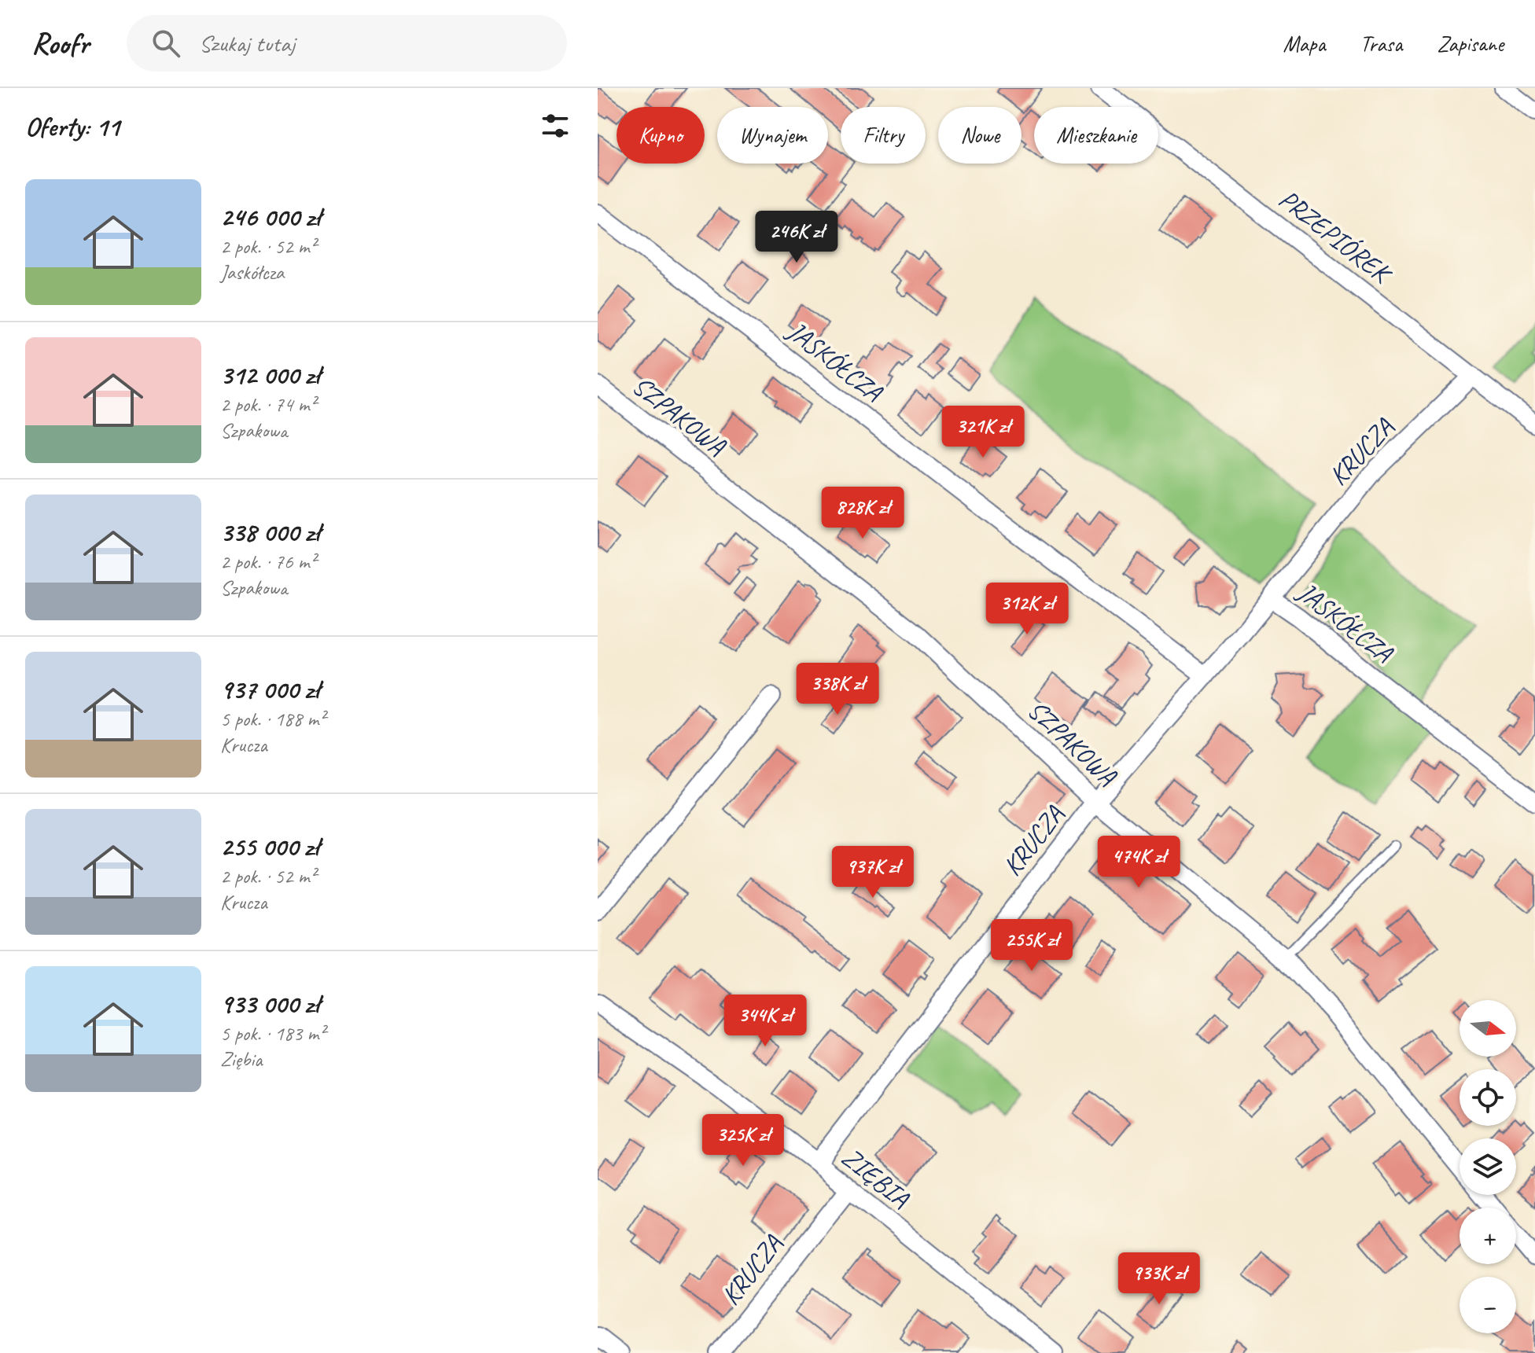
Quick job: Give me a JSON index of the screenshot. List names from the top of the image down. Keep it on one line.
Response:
{"streets":{"street":["PRZEPIÓREK","JASKÓŁCZA","SZPAKOWA","KRUCZA","ZIĘBIA"]},"crossings":[["PRZEPIÓREK","KRUCZA"],["JASKÓŁCZA","KRUCZA"],["SZPAKOWA","KRUCZA"],["KRUCZA","ZIĘBIA"]],"north":"right","page":{"header":"Roofr","search":"Szukaj tutaj","nav":["Mapa","Trasa","Zapisane"],"heading":"Oferty: 11","chip":["Kupno","Wynajem","Filtry","Nowe","Mieszkanie"],"list":[{"name":"246 000 zł","note":"2 pok. · 52 m² · Jaskółcza"},{"name":"312 000 zł","note":"2 pok. · 74 m² · Szpakowa"},{"name":"338 000 zł","note":"2 pok. · 76 m² · Szpakowa"},{"name":"937 000 zł","note":"5 pok. · 188 m² · Krucza"},{"name":"255 000 zł","note":"2 pok. · 52 m² · Krucza"},{"name":"933 000 zł","note":"5 pok. · 183 m² · Ziębia"}],"price":["246K zł","321K zł","828K zł","312K zł","338K zł","474K zł","937K zł","255K zł","344K zł","325K zł","933K zł"],"map_buttons":["+","−"]}}
